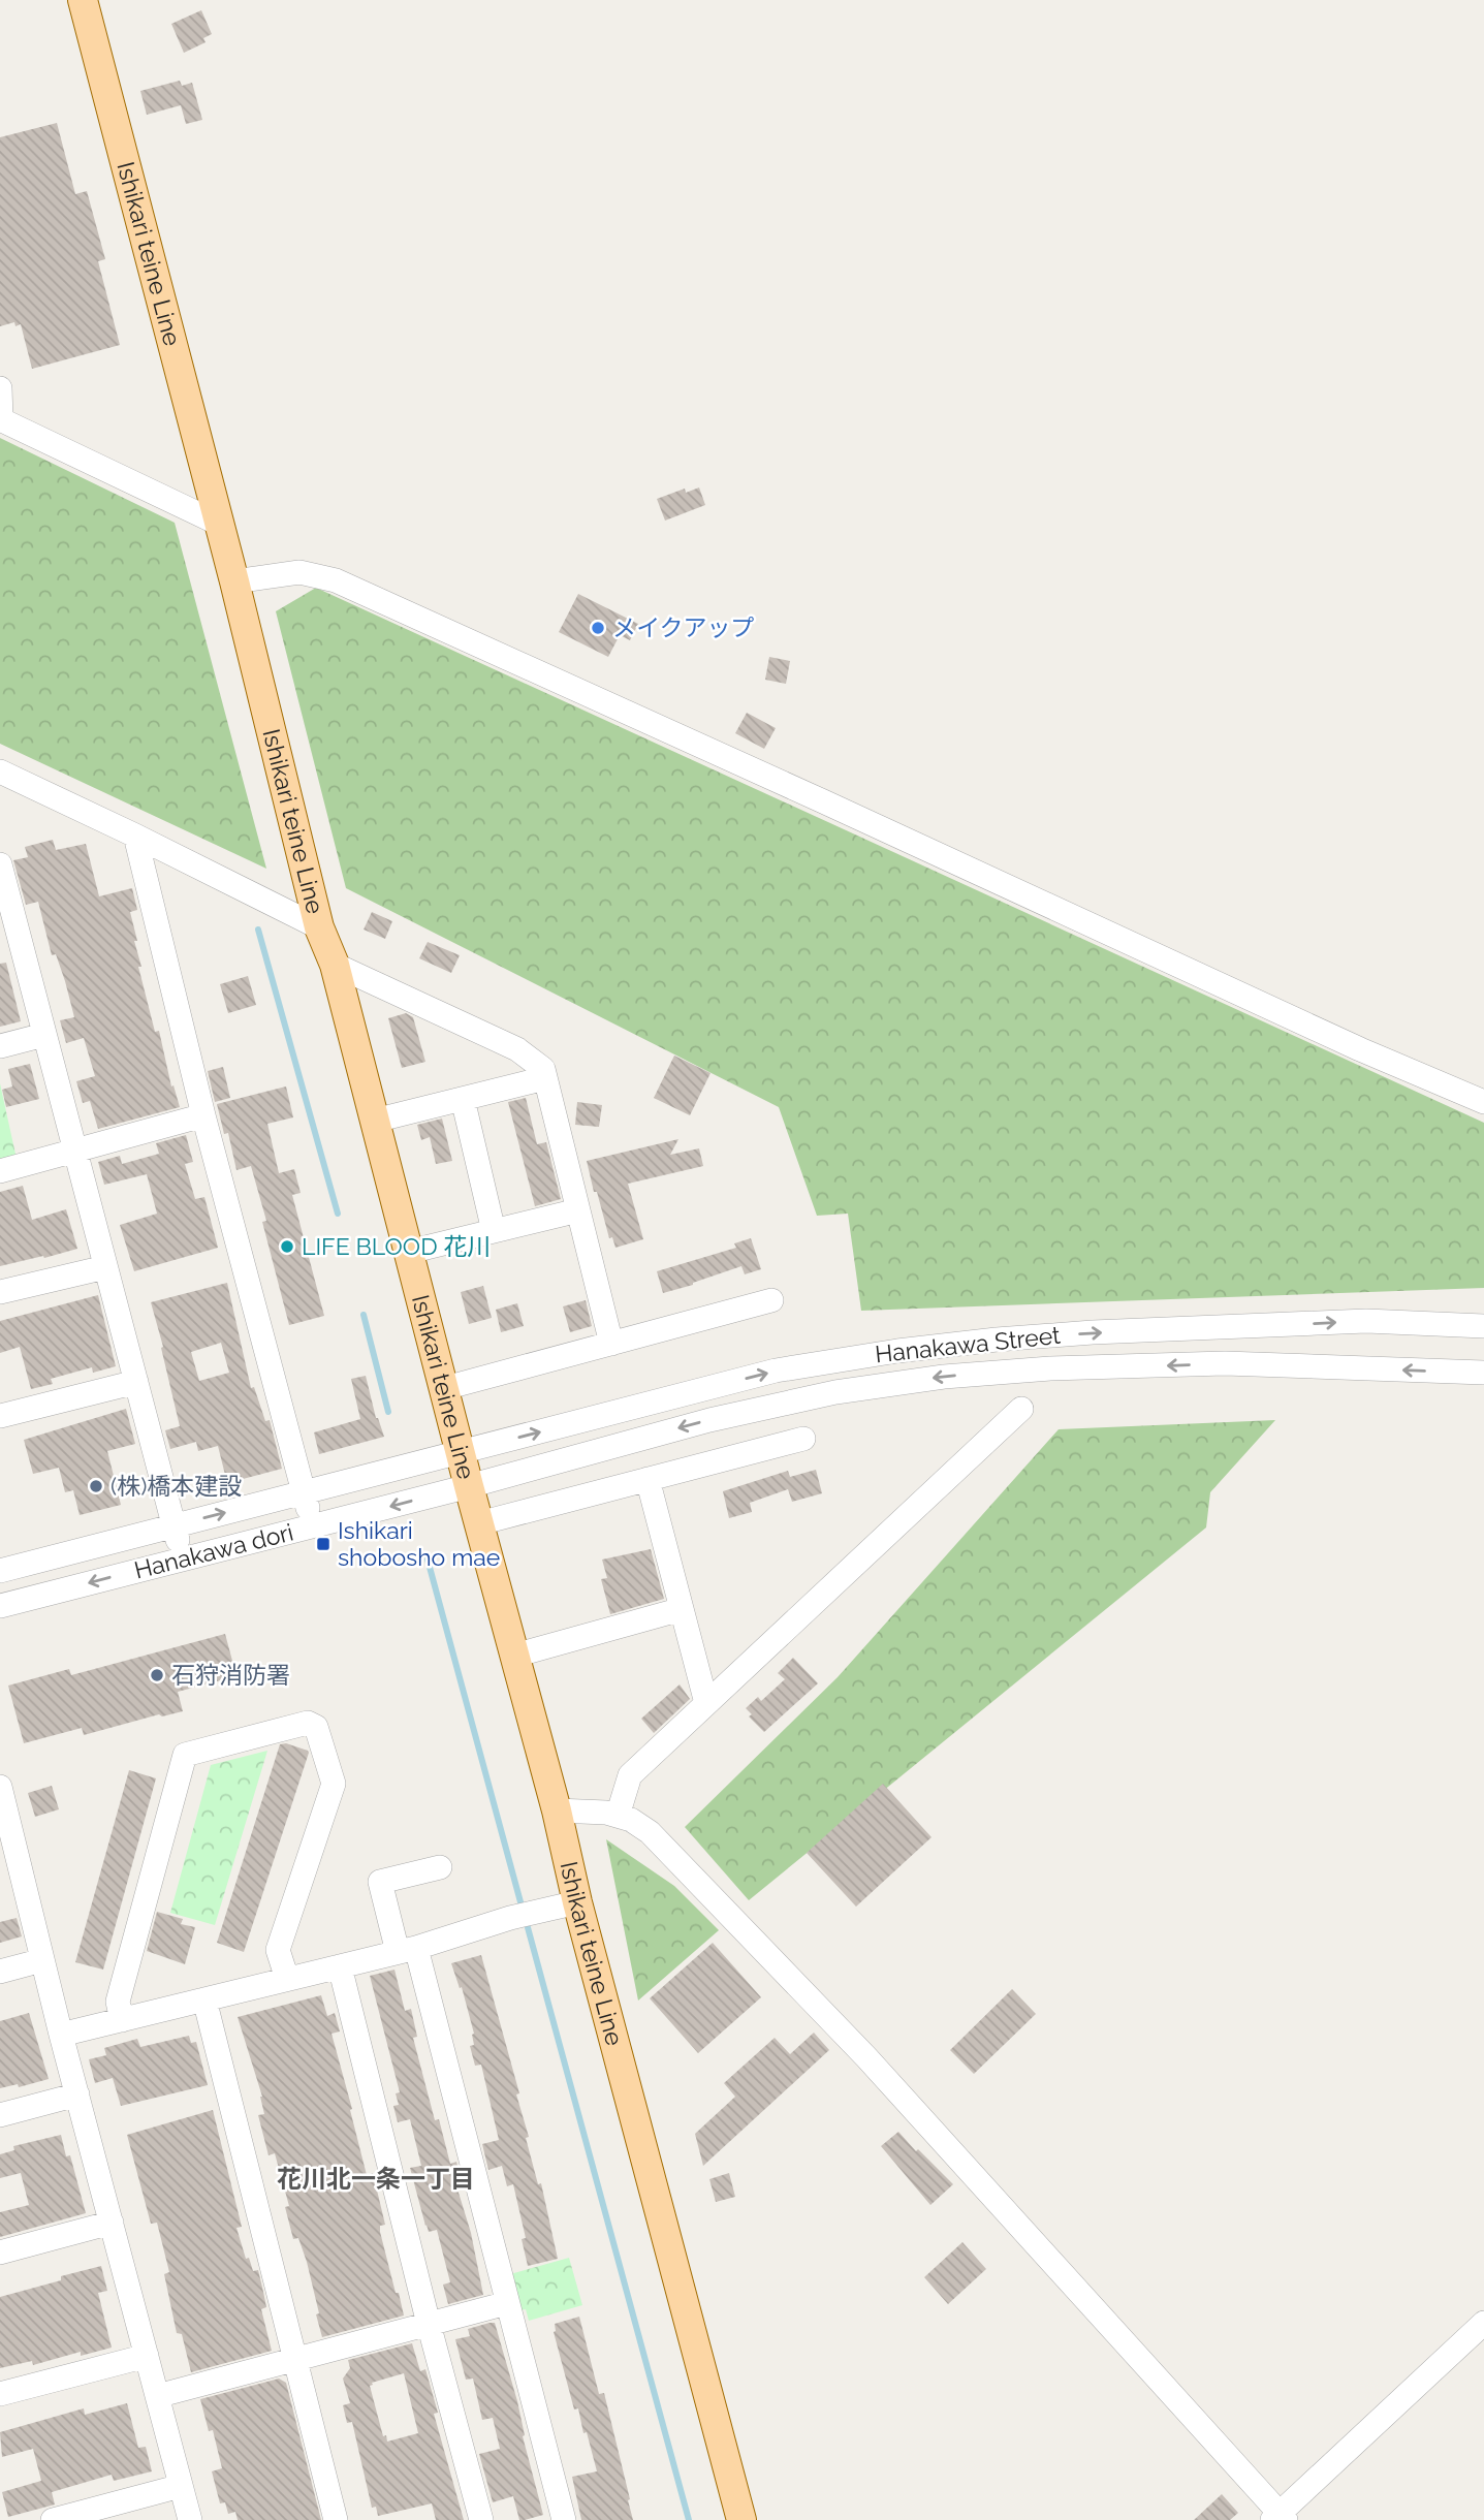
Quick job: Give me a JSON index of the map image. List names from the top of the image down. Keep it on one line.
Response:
{"streets":{"main road":["Ishikari teine Line"],"street":["Hanakawa Street","Hanakawa dori"]},"crossings":[["Ishikari teine Line","Hanakawa Street"],["Ishikari teine Line","Hanakawa dori"],["Hanakawa Street","Hanakawa dori"]],"districts":["花川北一条一丁目"],"places":{"other":["メイクアップ","LIFE BLOOD 花川","(株)橋本建設","石狩消防署"],"transit":["Ishikari shobosho mae"]}}
